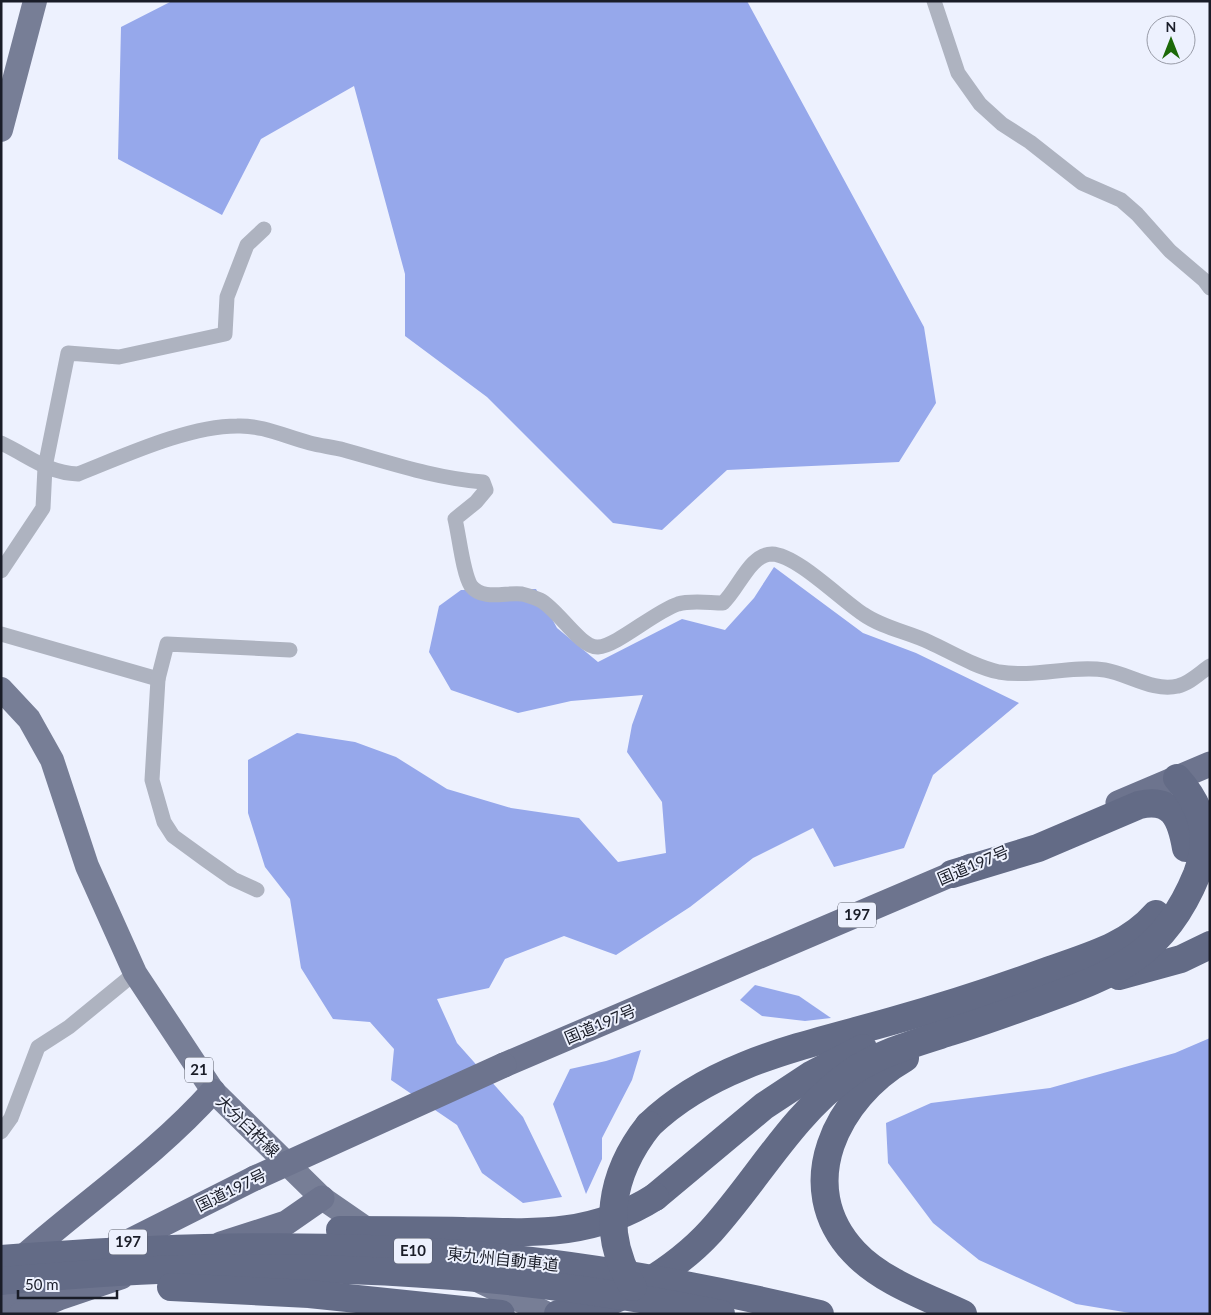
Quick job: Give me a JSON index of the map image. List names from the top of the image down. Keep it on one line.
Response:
{"streets":{"highway":["国道197号","197","E10","東九州自動車道"],"main road":["21","大分臼杵線"]},"scale_bar":"50 m","north":"top"}
